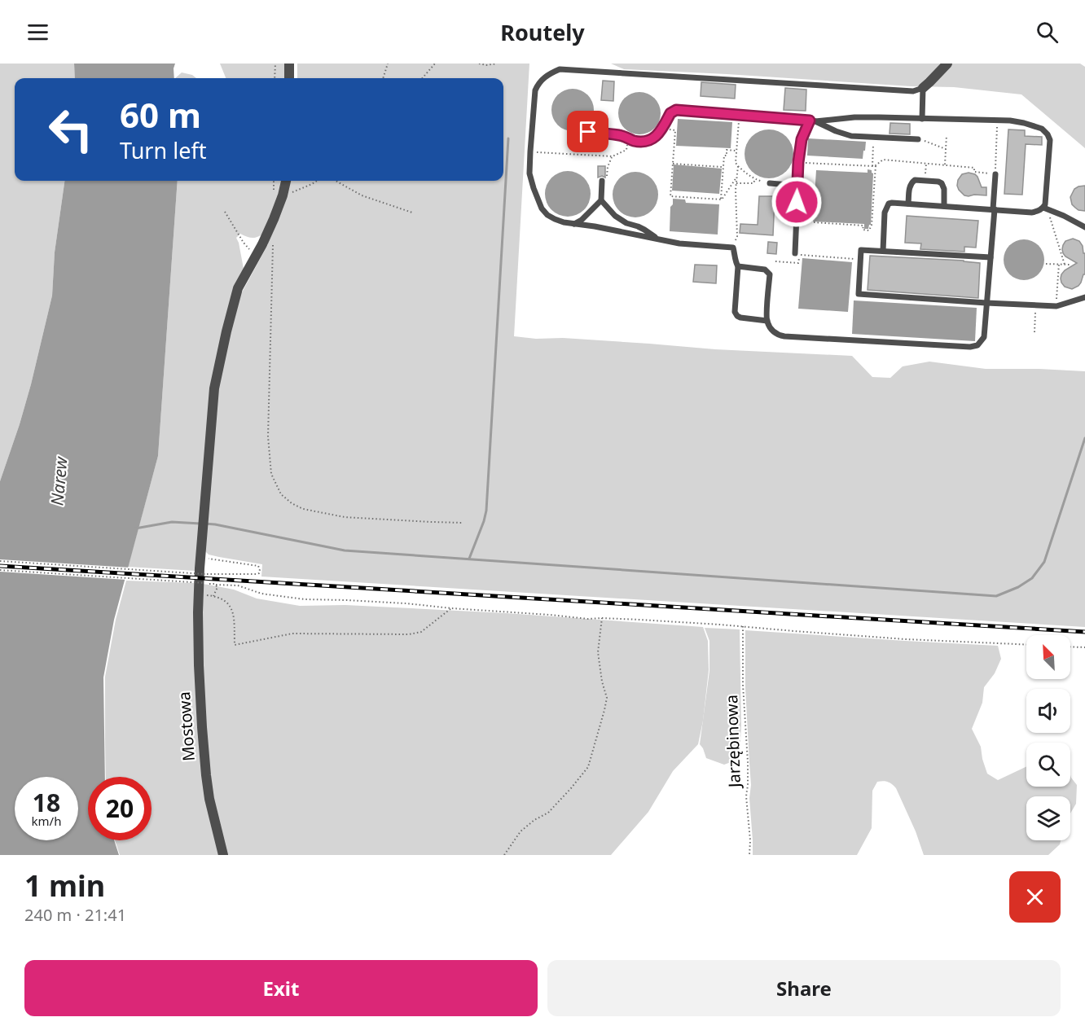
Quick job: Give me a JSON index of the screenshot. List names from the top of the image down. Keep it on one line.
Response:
{"streets":{"street":["Mostowa"],"path":["Jarzębinowa"]},"water":["Narew"],"north":"top left","page":{"header":"Routely","turn":["60 m","Turn left"],"speed":"18 km/h","limit":"20","heading":["1 min","240 m · 21:41"],"buttons":["Exit","Share"]}}
